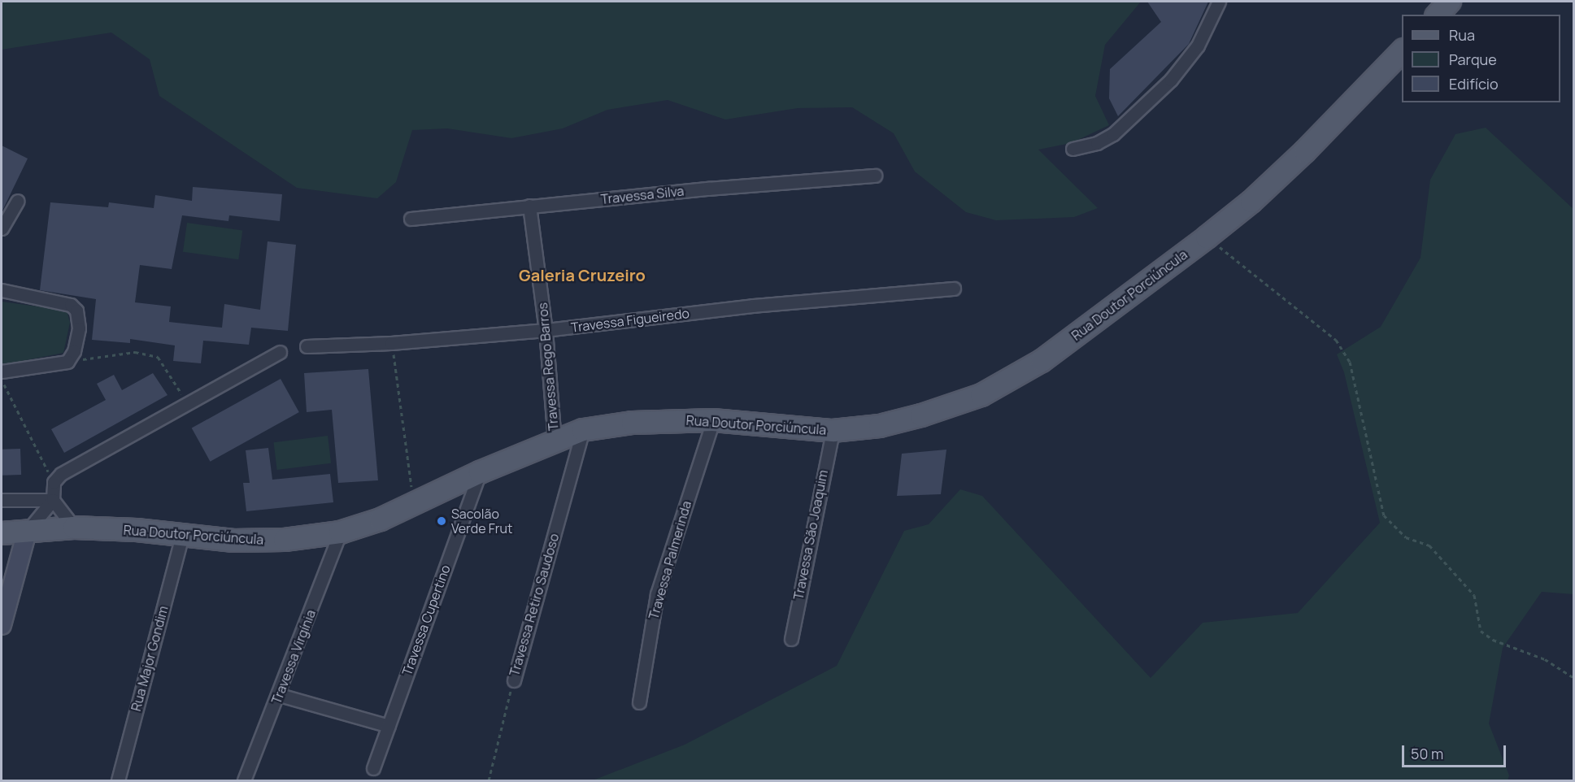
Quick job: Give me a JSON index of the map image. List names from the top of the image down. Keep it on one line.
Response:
{"streets":{"main road":["Rua Doutor Porciúncula"],"street":["Travessa Silva","Travessa Figueiredo","Travessa Rego Barros","Travessa São Joaquim","Travessa Palmerinda","Travessa Retiro Saudoso","Travessa Cupertino","Travessa Virgínia","Rua Major Gondim"]},"crossings":[["Travessa Silva","Travessa Rego Barros"],["Rua Doutor Porciúncula","Travessa Rego Barros"],["Rua Doutor Porciúncula","Travessa São Joaquim"],["Rua Doutor Porciúncula","Travessa Palmerinda"],["Rua Doutor Porciúncula","Travessa Retiro Saudoso"],["Rua Doutor Porciúncula","Travessa Cupertino"],["Rua Doutor Porciúncula","Travessa Virgínia"],["Rua Doutor Porciúncula","Rua Major Gondim"],["Travessa Figueiredo","Travessa Rego Barros"]],"districts":["Galeria Cruzeiro"],"places":["Sacolão Verde Frut"],"legend":["Rua","Parque","Edifício"],"scale_bar":"50 m"}
